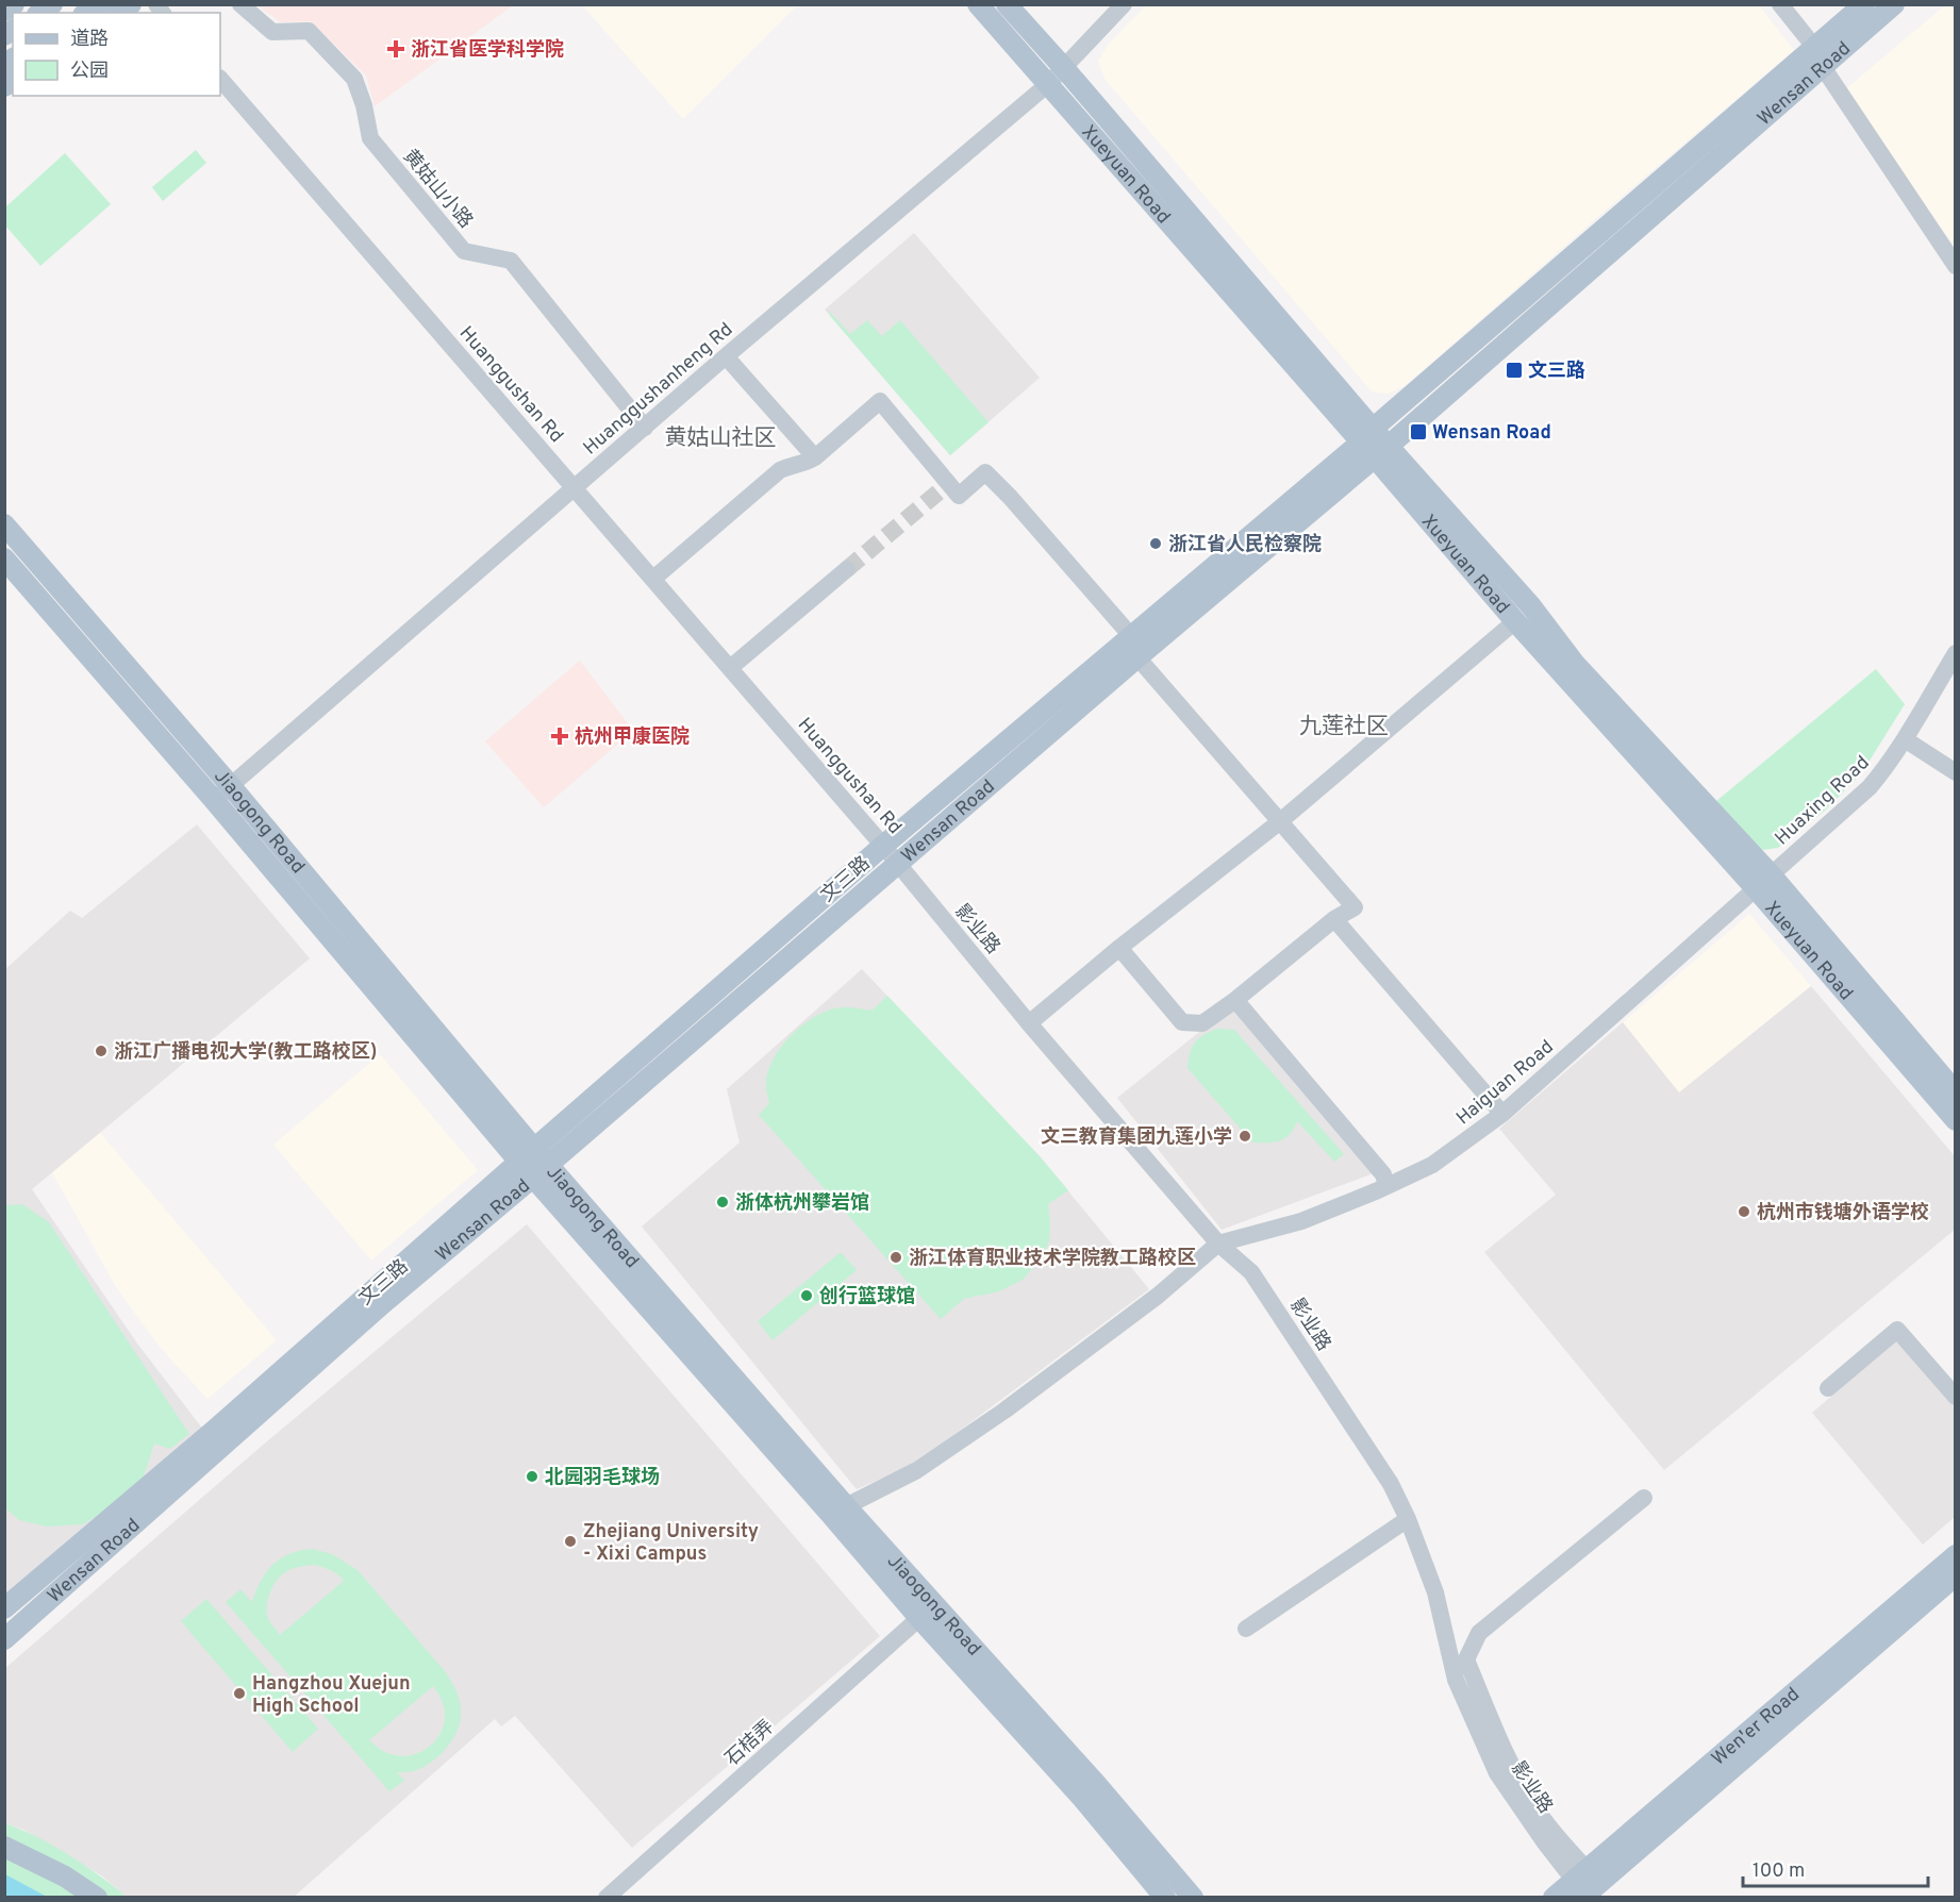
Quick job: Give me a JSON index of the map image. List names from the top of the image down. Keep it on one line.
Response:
{"streets":{"main road":["Wensan Road","Xueyuan Road","Jiaogong Road","文三路","Wen'er Road"],"street":["黄姑山小路","Huanggushan Rd","Huanggushanheng Rd","Huaxing Road","影业路","Haiguan Road","石桔弄"]},"crossings":[["Wensan Road","Xueyuan Road"],["Wensan Road","Huanggushan Rd"],["Wensan Road","Jiaogong Road"],["Wensan Road","文三路"],["Wensan Road","影业路"],["Xueyuan Road","Huanggushanheng Rd"],["Xueyuan Road","Huaxing Road"],["Xueyuan Road","文三路"],["Xueyuan Road","Haiguan Road"],["黄姑山小路","Huanggushanheng Rd"],["Huanggushan Rd","Huanggushanheng Rd"],["Huanggushan Rd","文三路"],["Huanggushan Rd","影业路"],["Huanggushanheng Rd","Jiaogong Road"],["Huaxing Road","Haiguan Road"],["Jiaogong Road","文三路"],["Jiaogong Road","石桔弄"],["影业路","Haiguan Road"],["影业路","Wen'er Road"]],"districts":["黄姑山社区","九莲社区"],"places":{"health":["浙江省医学科学院","杭州甲康医院"],"transit":["文三路","Wensan Road"],"other":["浙江省人民检察院","浙江广播电视大学(教工路校区)","文三教育集团九莲小学","浙体·杭州攀岩馆","杭州市钱塘外语学校","浙江体育职业技术学院教工路校区","创行篮球馆","北园羽毛球场","Zhejiang University - Xixi Campus","Hangzhou Xuejun High School"]},"legend":["道路","公园"],"scale_bar":"100 m"}
